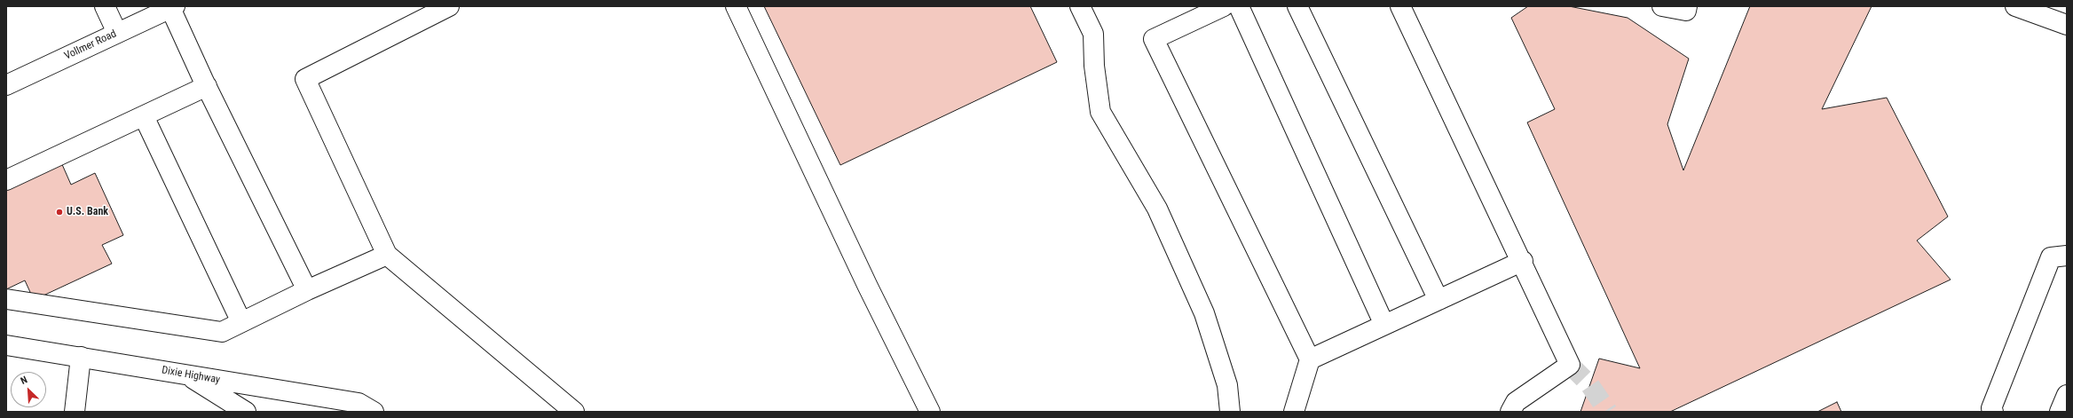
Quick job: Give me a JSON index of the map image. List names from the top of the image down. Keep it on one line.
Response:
{"streets":{"main road":["Vollmer Road","Dixie Highway"]},"places":["U.S. Bank"],"north":"top left"}
